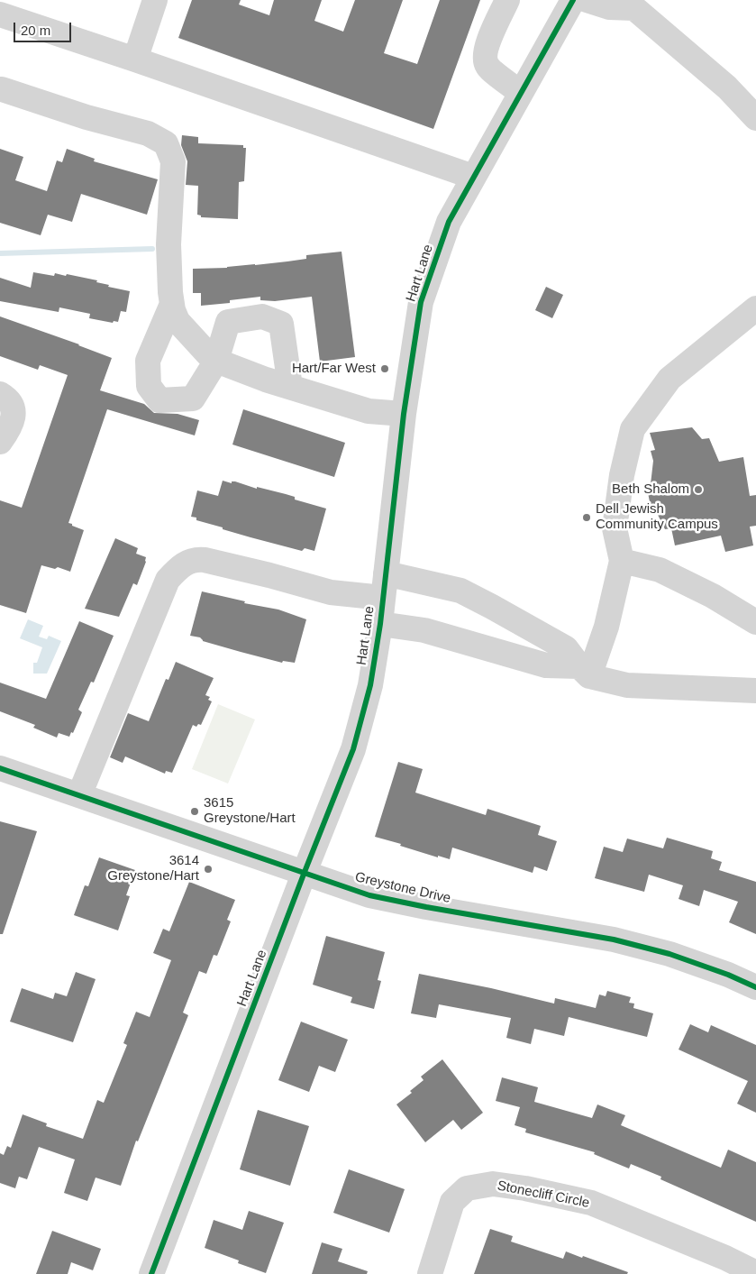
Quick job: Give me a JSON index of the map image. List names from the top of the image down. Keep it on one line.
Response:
{"streets":{"street":["Hart Lane","Greystone Drive","Stonecliff Circle"]},"crossings":[["Hart Lane","Greystone Drive"]],"places":["Hart/Far West","Beth Shalom","Dell Jewish Community Campus","3615 Greystone/Hart","3614 Greystone/Hart"],"scale_bar":"20 m"}
